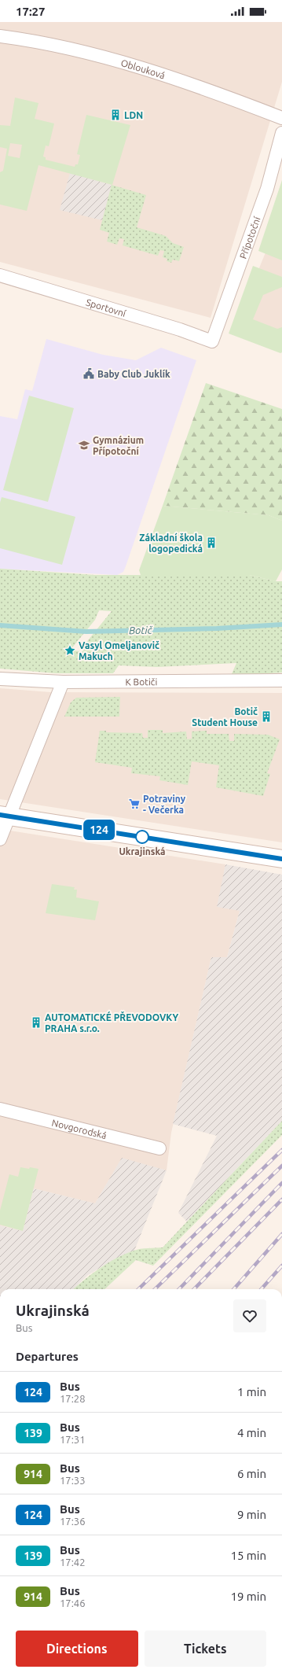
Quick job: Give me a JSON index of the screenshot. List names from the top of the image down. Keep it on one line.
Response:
{"streets":{"street":["Oblouková","Přípotoční","Sportovní","K Botiči","Novgorodská"]},"crossings":[["Přípotoční","Sportovní"]],"water":["Botič"],"places":{"building":["LDN","Základní škola logopedická","Botič Student House","AUTOMATICKÉ PŘEVODOVKY PRAHA s.r.o."],"public building":["Baby Club Juklík"],"school or university":["Gymnázium Přípotoční"],"place":["Vasyl Omeljanovič Makuch"],"supermarket":["Potraviny - Večerka"],"other":["Ukrajinská"]},"lines":["bus line 124"],"page":{"status":"17:27","on_map":"124","heading":[["Ukrajinská","Bus"],"Departures"],"list":[{"mark":"124","name":"Bus","note":"17:28","value":"1 min"},{"mark":"139","name":"Bus","note":"17:31","value":"4 min"},{"mark":"914","name":"Bus","note":"17:33","value":"6 min"},{"mark":"124","name":"Bus","note":"17:36","value":"9 min"},{"mark":"139","name":"Bus","note":"17:42","value":"15 min"},{"mark":"914","name":"Bus","note":"17:46","value":"19 min"}],"buttons":["Directions","Tickets"]}}
